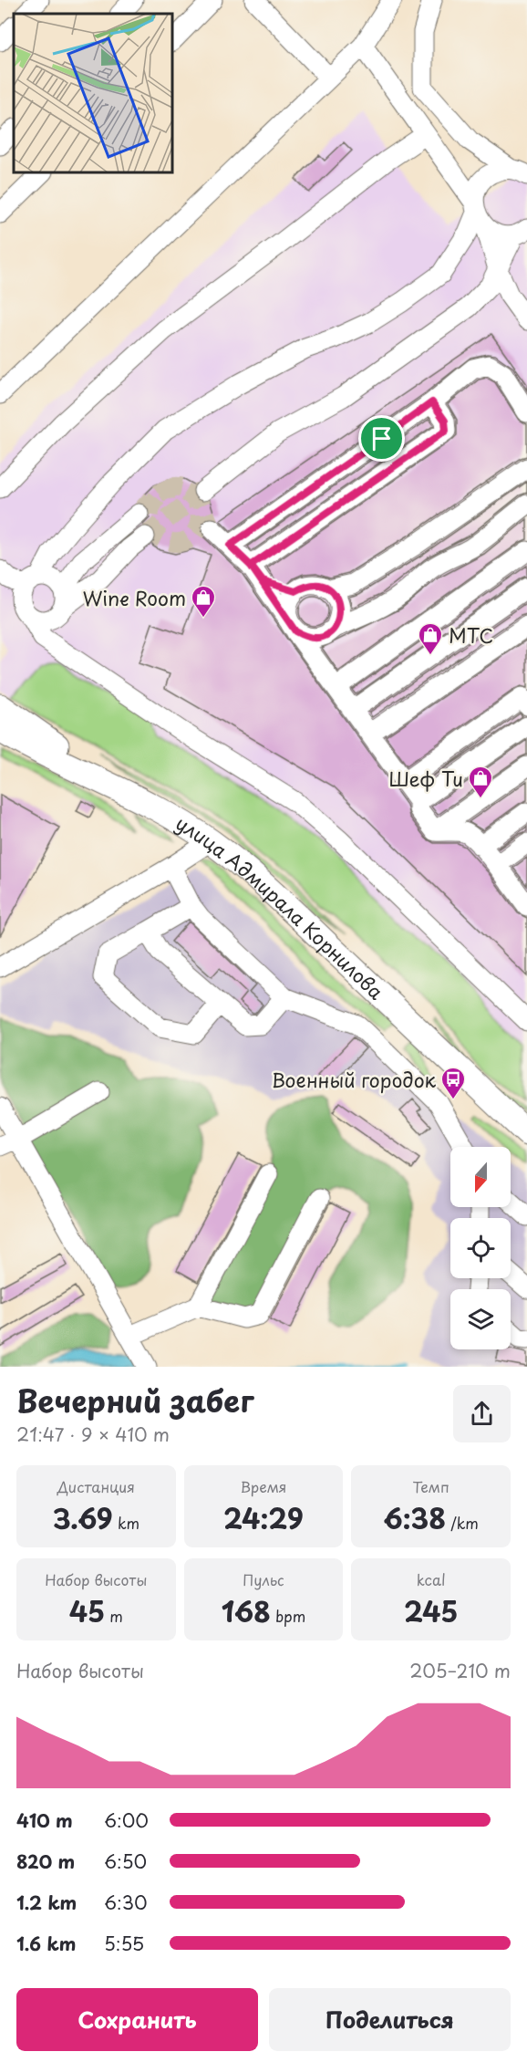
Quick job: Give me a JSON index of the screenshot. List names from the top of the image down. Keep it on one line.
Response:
{"streets":{"main road":["улица Адмирала Корнилова"]},"places":{"shop":["Wine Room","МТС","Шеф Ти"],"bus stop":["Военный городок"]},"north":"bottom","page":{"heading":["Вечерний забег","21:47 · 9 × 410 m"],"stats":[["Дистанция","3.69 km"],["Время","24:29"],["Темп","6:38 /km"],["Набор высоты","45 m"],["Пульс","168 bpm"],["kcal","245"]],"chart":["Набор высоты","205–210 m"],"list":[{"name":"410 m","note":"6:00"},{"name":"820 m","note":"6:50"},{"name":"1.2 km","note":"6:30"},{"name":"1.6 km","note":"5:55"}],"buttons":["Сохранить","Поделиться"]}}
